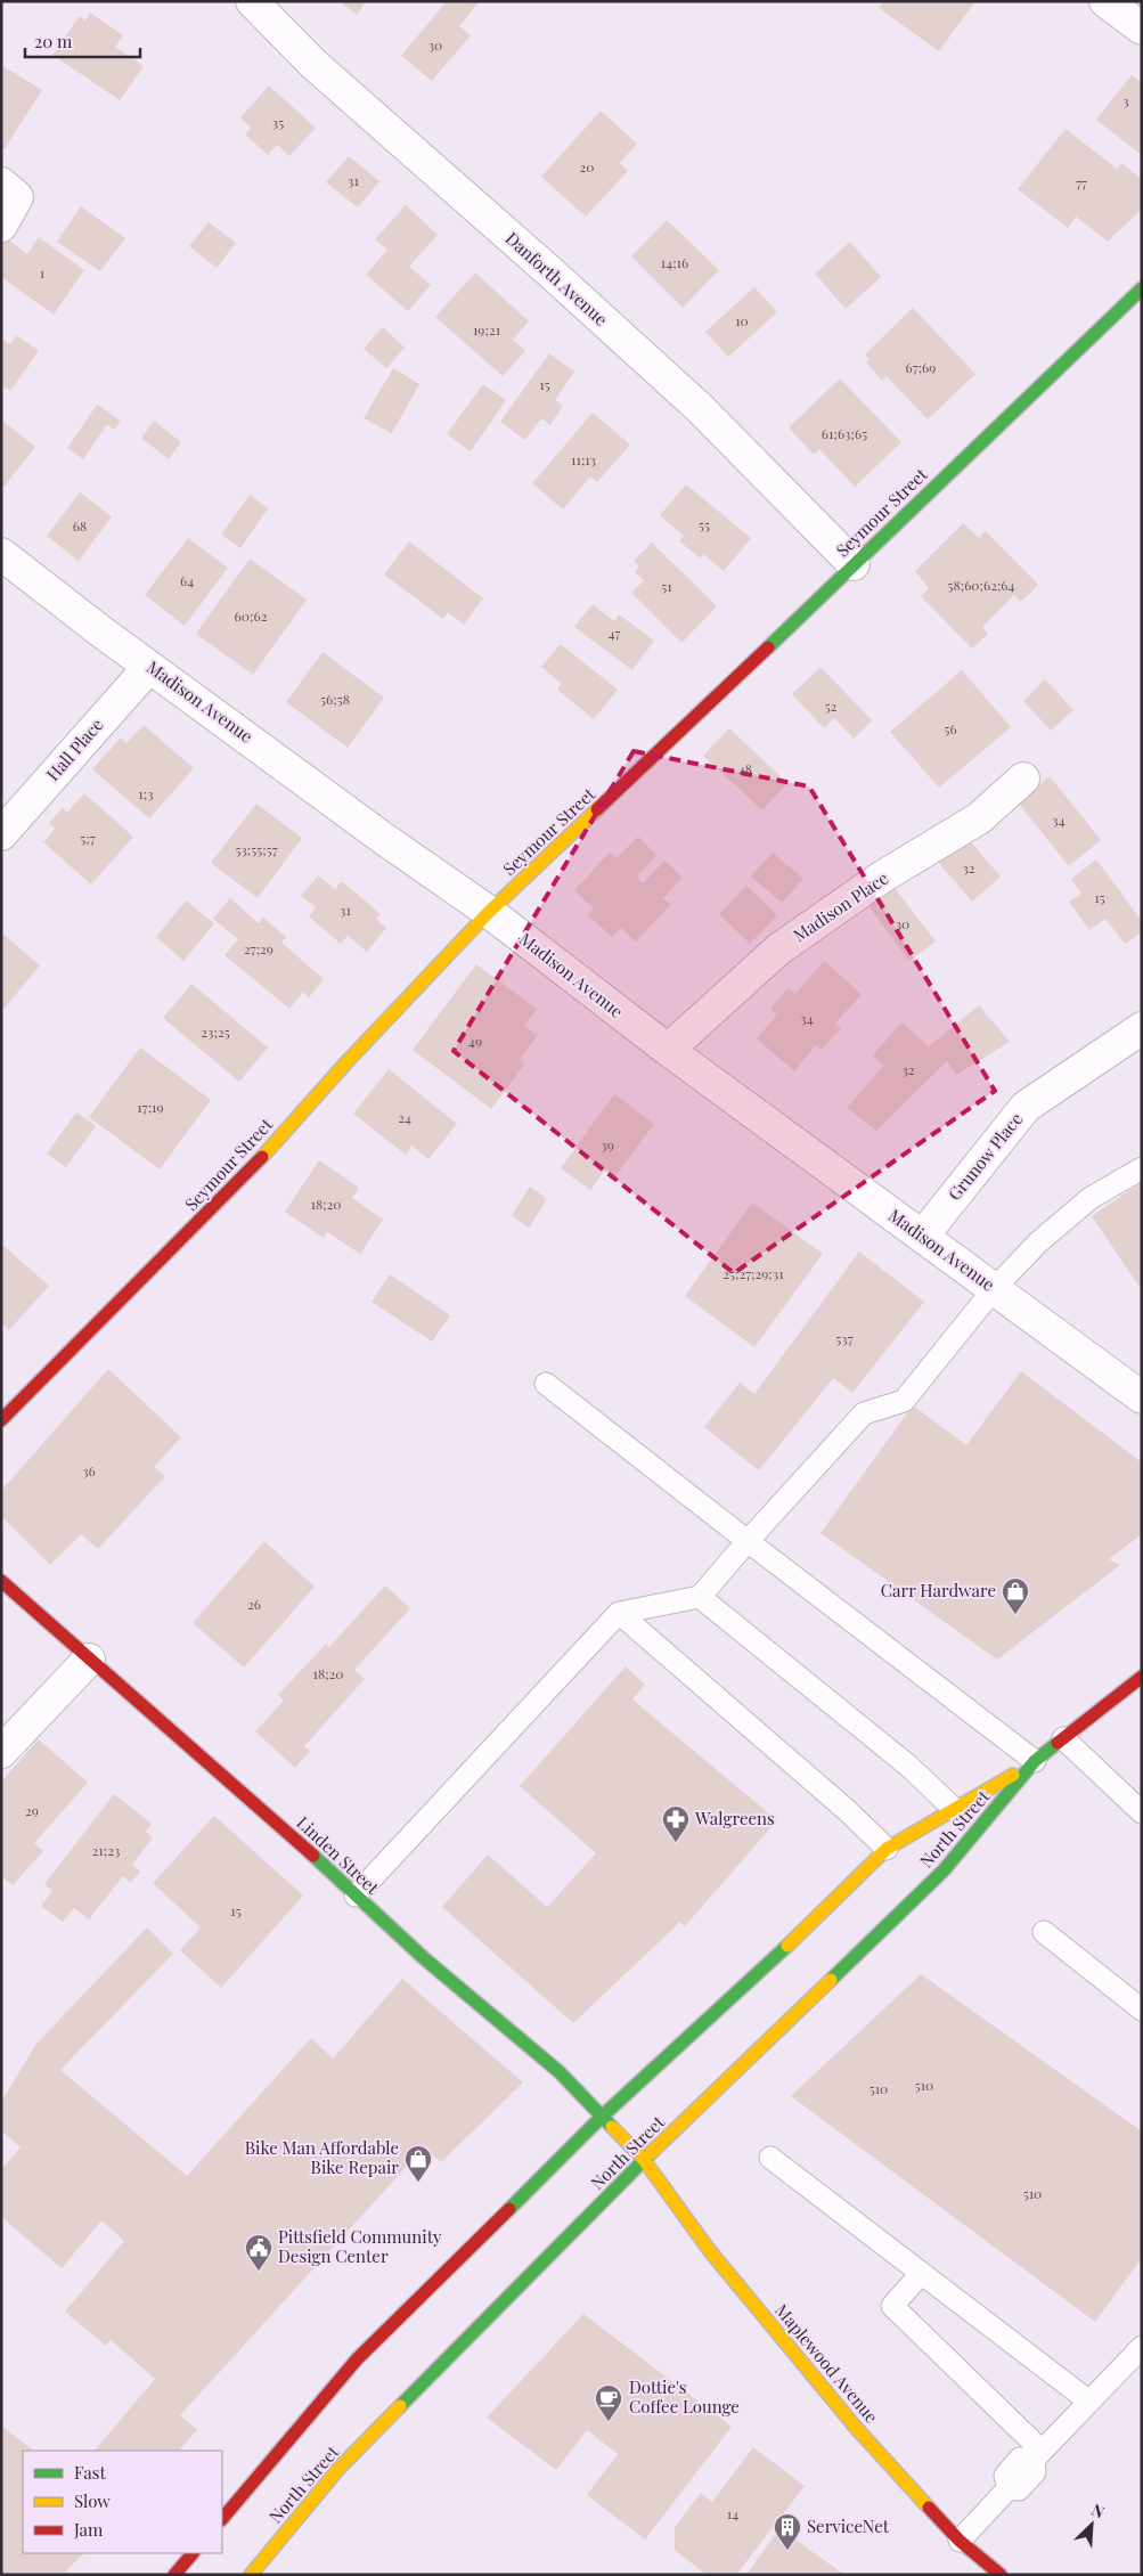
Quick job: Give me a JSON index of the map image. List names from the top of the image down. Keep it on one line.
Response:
{"streets":{"street":["Danforth Avenue","Seymour Street","Madison Avenue","Hall Place","Madison Place","Grunow Place","North Street","Linden Street","Maplewood Avenue"]},"crossings":[["Danforth Avenue","Seymour Street"],["Seymour Street","Madison Avenue"],["Madison Avenue","Hall Place"],["Madison Avenue","Madison Place"],["Madison Avenue","Grunow Place"],["North Street","Linden Street"],["North Street","Maplewood Avenue"],["Linden Street","Maplewood Avenue"]],"places":{"shop":["Carr Hardware","Bike Man Affordable Bike Repair"],"pharmacy":["Walgreens"],"public building":["Pittsfield Community Design Center"],"cafe":["Dottie's Coffee Lounge"],"building":["ServiceNet"]},"house_numbers":["30","3","35","20","31","77","14;16","1","10","19;21","67;69","15","61;63;65","11;13","55","68","64","58;60;62;64","51","60;62","47","56;58","52","56","48","1;3","34","5;7","53;55;57","32","15","31","30","27;29","34","23;25","49","32","17;19","24","39","18;20","25;27;29;31","537","36","26","18;20","29","21;23","15","510","510","510","14"],"legend":["Fast","Slow","Jam"],"scale_bar":"20 m","north":"top right"}
